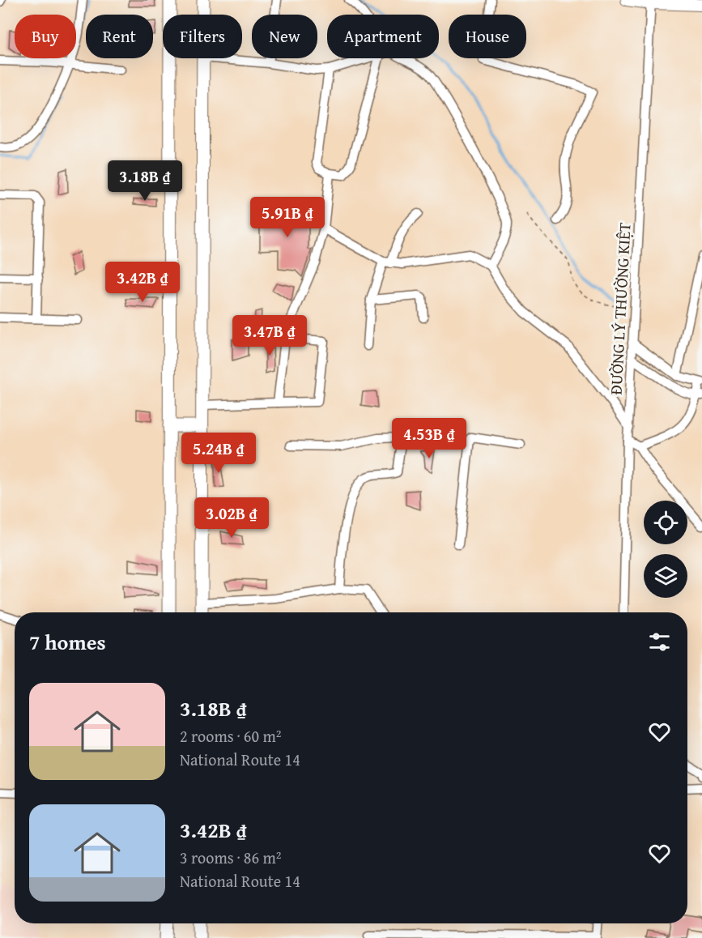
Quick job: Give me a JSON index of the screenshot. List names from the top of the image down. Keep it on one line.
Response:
{"streets":{"street":["ĐƯỜNG LÝ THƯỜNG KIỆT"]},"page":{"chip":["Buy","Rent","Filters","New","Apartment","House"],"price":["3.18B ₫","5.91B ₫","3.42B ₫","3.47B ₫","4.53B ₫","5.24B ₫","3.02B ₫"],"heading":"7 homes","list":[{"name":"3.18B ₫","note":"2 rooms · 60 m² · National Route 14"},{"name":"3.42B ₫","note":"3 rooms · 86 m² · National Route 14"}]}}
